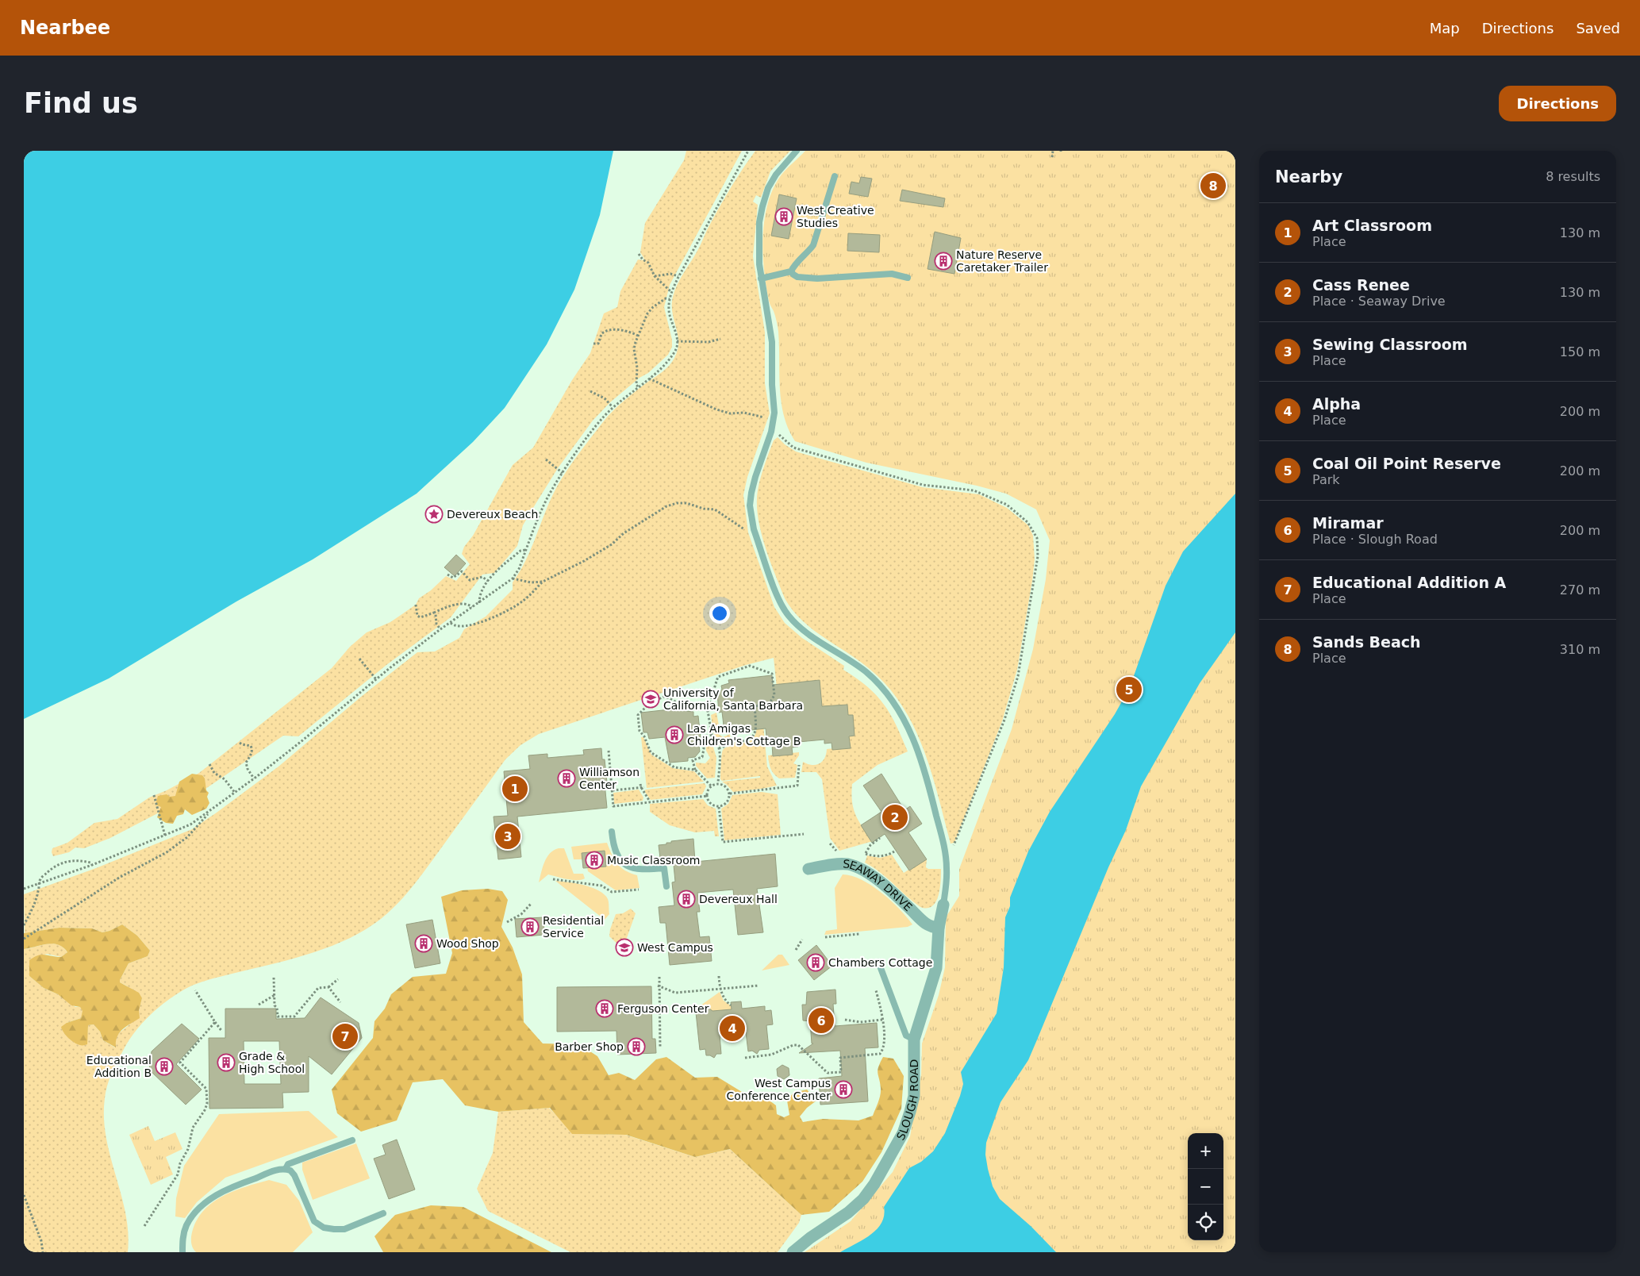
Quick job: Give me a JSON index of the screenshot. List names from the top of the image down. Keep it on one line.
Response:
{"streets":{"street":["SEAWAY DRIVE","SLOUGH ROAD"]},"crossings":[["SEAWAY DRIVE","SLOUGH ROAD"]],"places":{"building":["West Creative Studies","Nature Reserve Caretaker Trailer","Las Amigas Children's Cottage B","Williamson Center","Music Classroom","Devereux Hall","Residential Service","Wood Shop","Chambers Cottage","Ferguson Center","Barber Shop","Grade & High School","Educational Addition B","West Campus Conference Center"],"place":["Devereux Beach"],"school or university":["University of California, Santa Barbara","West Campus"]},"page":{"header":"Nearbee","nav":["Map","Directions","Saved"],"buttons":"Directions","title":"Find us","heading":["Nearby","8 results"],"pins":["8","5","1","2","3","6","4","7"],"list":[{"mark":"1","name":"Art Classroom","note":"Place","value":"130 m"},{"mark":"2","name":"Cass Renee","note":"Place · Seaway Drive","value":"130 m"},{"mark":"3","name":"Sewing Classroom","note":"Place","value":"150 m"},{"mark":"4","name":"Alpha","note":"Place","value":"200 m"},{"mark":"5","name":"Coal Oil Point Reserve","note":"Park","value":"200 m"},{"mark":"6","name":"Miramar","note":"Place · Slough Road","value":"200 m"},{"mark":"7","name":"Educational Addition A","note":"Place","value":"270 m"},{"mark":"8","name":"Sands Beach","note":"Place","value":"310 m"}],"map_buttons":["+","−"]}}
